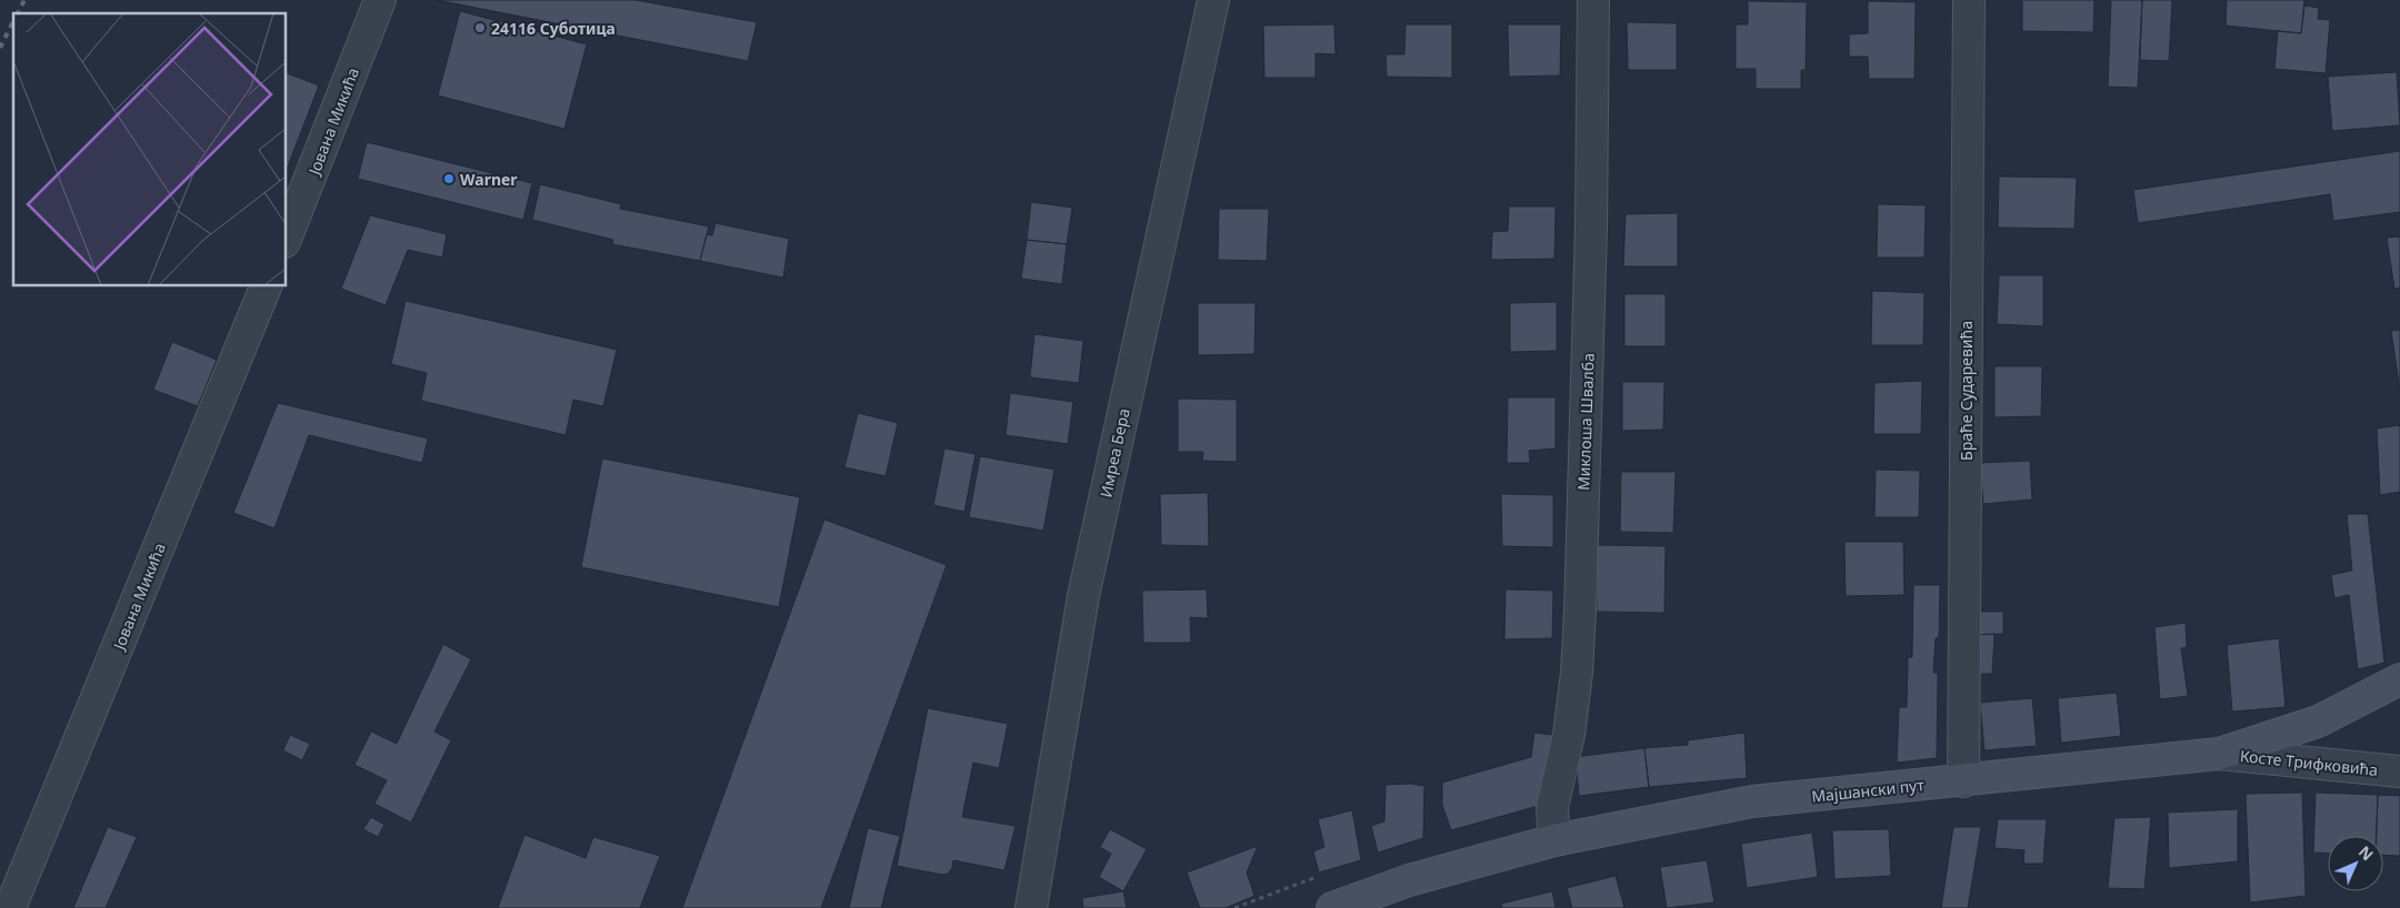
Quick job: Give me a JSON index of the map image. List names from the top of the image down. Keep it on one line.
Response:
{"streets":{"street":["Јована Микића","Браће Сударевића","Миклоша Швалба","Имреа Бера","Косте Трифковића","Мајшански пут"]},"crossings":[["Браће Сударевића","Мајшански пут"],["Миклоша Швалба","Мајшански пут"],["Косте Трифковића","Мајшански пут"]],"places":["24116 Суботица","Warner"],"north":"top right"}
